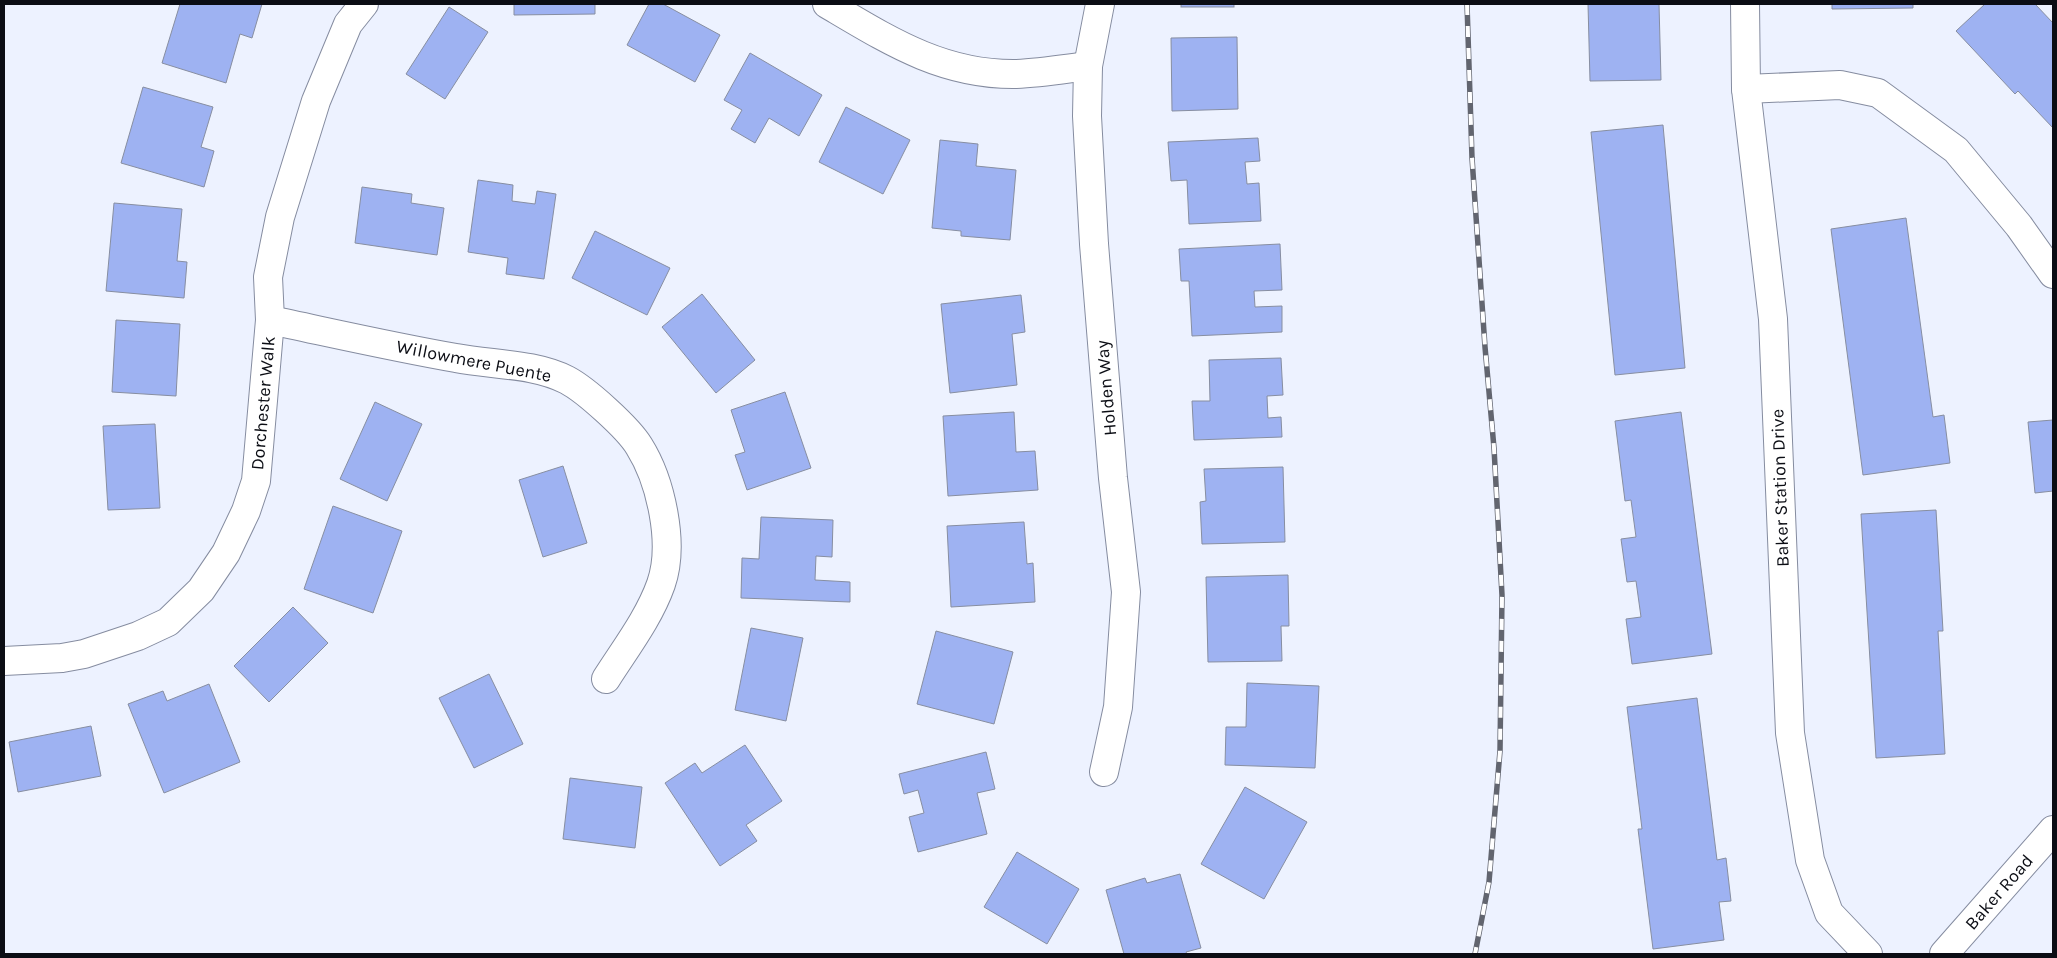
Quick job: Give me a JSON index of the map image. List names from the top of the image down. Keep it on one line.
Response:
{"streets":{"street":["Willowmere Puente","Holden Way","Dorchester Walk","Baker Station Drive","Baker Road"]},"crossings":[["Willowmere Puente","Dorchester Walk"]]}
